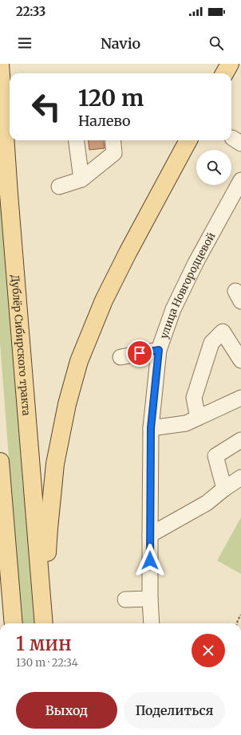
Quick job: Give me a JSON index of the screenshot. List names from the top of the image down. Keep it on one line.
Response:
{"streets":{"main road":["Дублёр Сибирского тракта"],"street":["улица Новгородцевой"]},"page":{"status":"22:33","header":"Navio","turn":["120 m","Налево"],"heading":["1 мин","130 m · 22:34"],"buttons":["Выход","Поделиться"]}}
